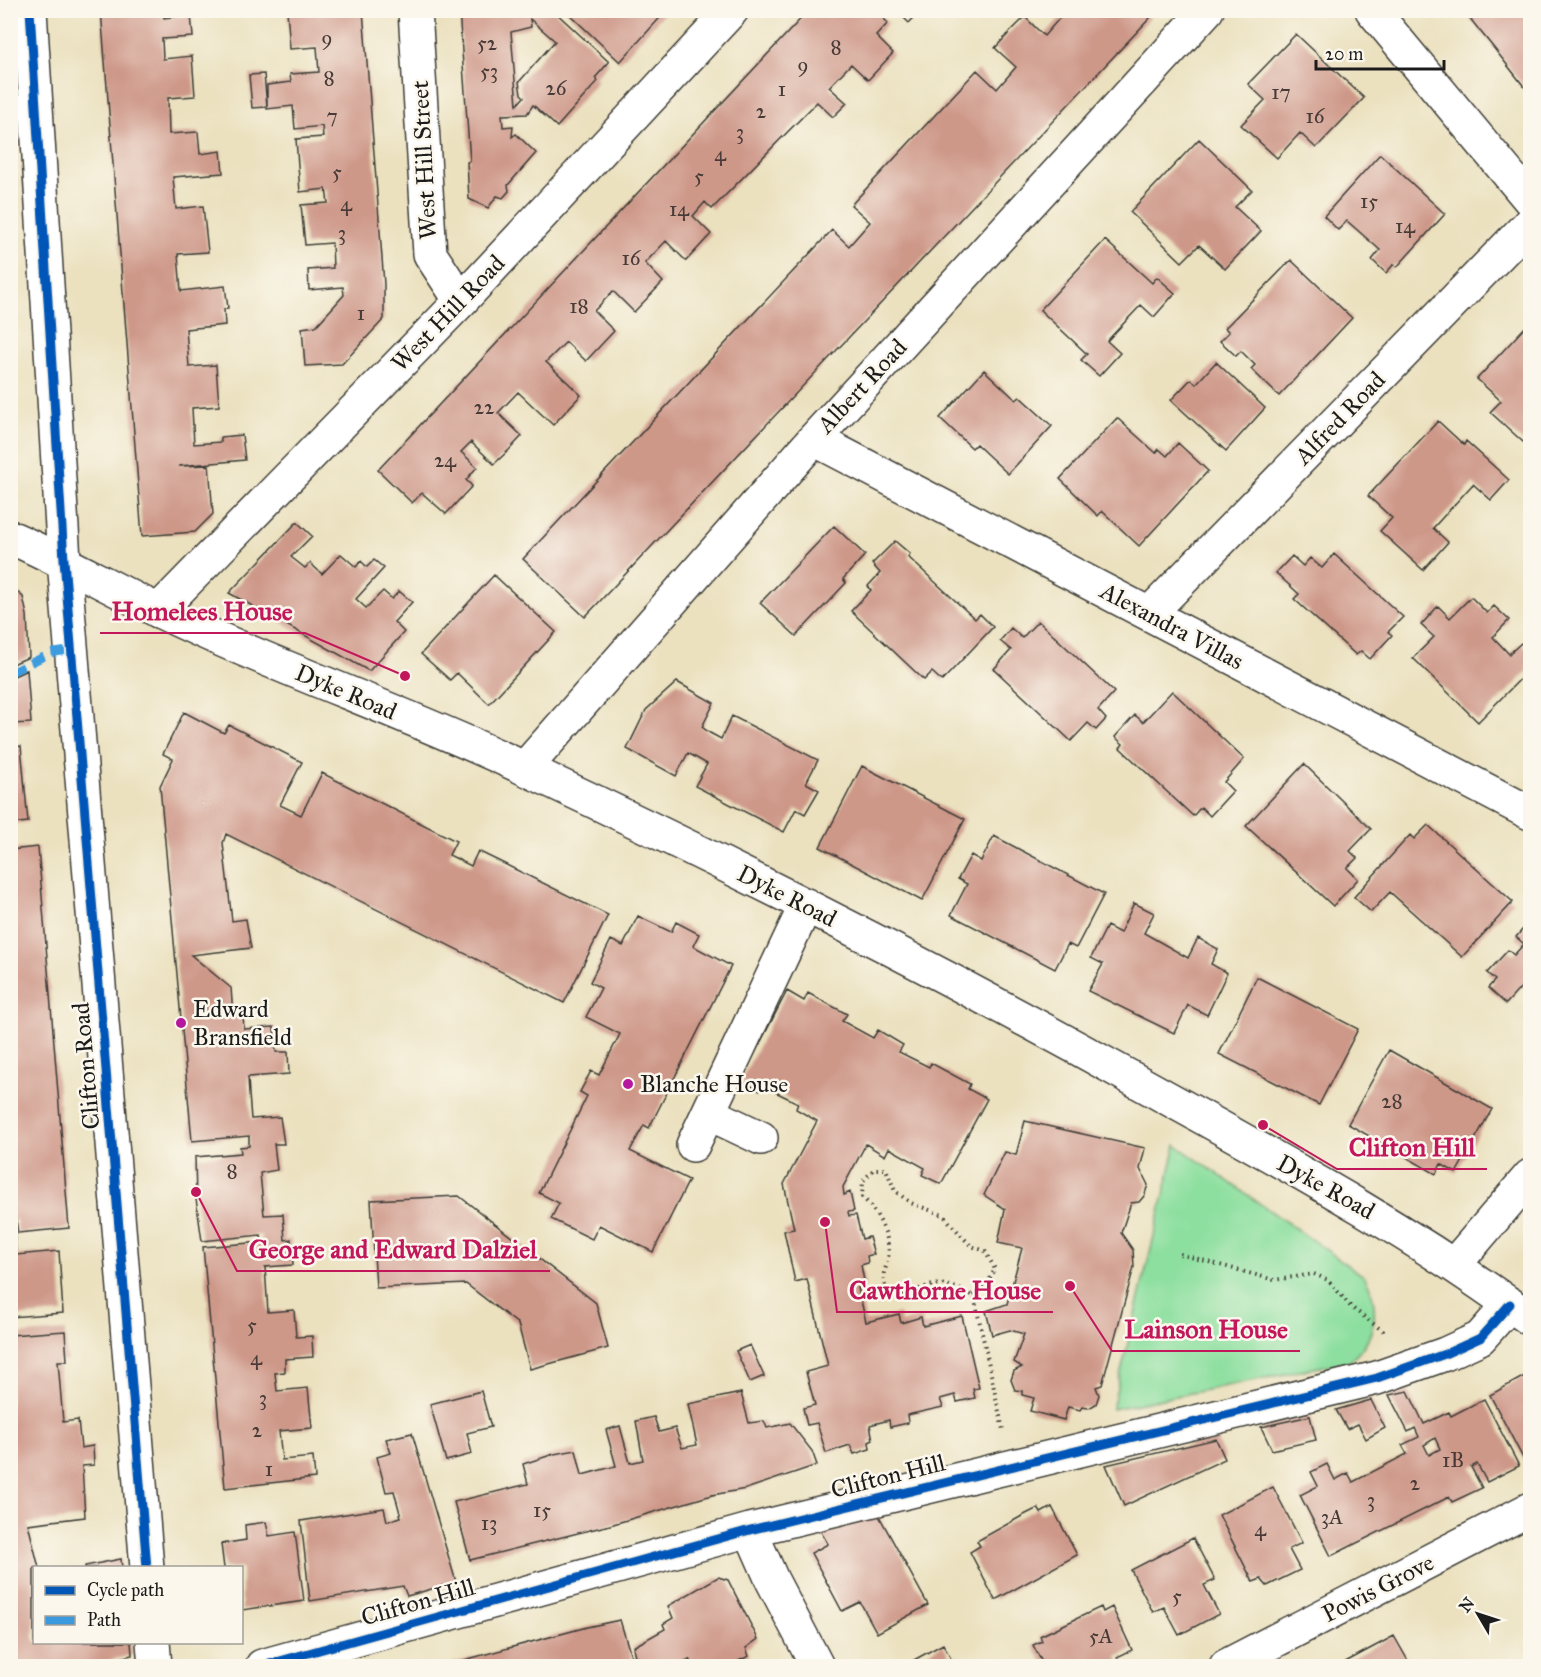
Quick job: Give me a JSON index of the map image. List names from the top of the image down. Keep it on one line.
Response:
{"streets":{"street":["West Hill Street","West Hill Road","Albert Road","Alfred Road","Alexandra Villas","Dyke Road","Clifton Road","Clifton Hill","Powis Grove"]},"crossings":[["West Hill Street","West Hill Road"],["West Hill Road","Dyke Road"],["Albert Road","Alexandra Villas"],["Albert Road","Dyke Road"],["Alfred Road","Alexandra Villas"],["Dyke Road","Clifton Road"],["Dyke Road","Clifton Hill"]],"places":["Homelees House","Edward Bransfield","Blanche House","Clifton Hill","George and Edward Dalziel","Cawthorne House","Lainson House"],"house_numbers":["9","52","8","9","53","8","26","1","17","2","7","16","3","4","5","5","15","4","14","14","3","16","18","1","22","24","28","8","5","4","3","2","1B","1","2","3","15","3A","13","4","5","5A"],"legend":["Cycle path","Path"],"scale_bar":"20 m","north":"top left"}
